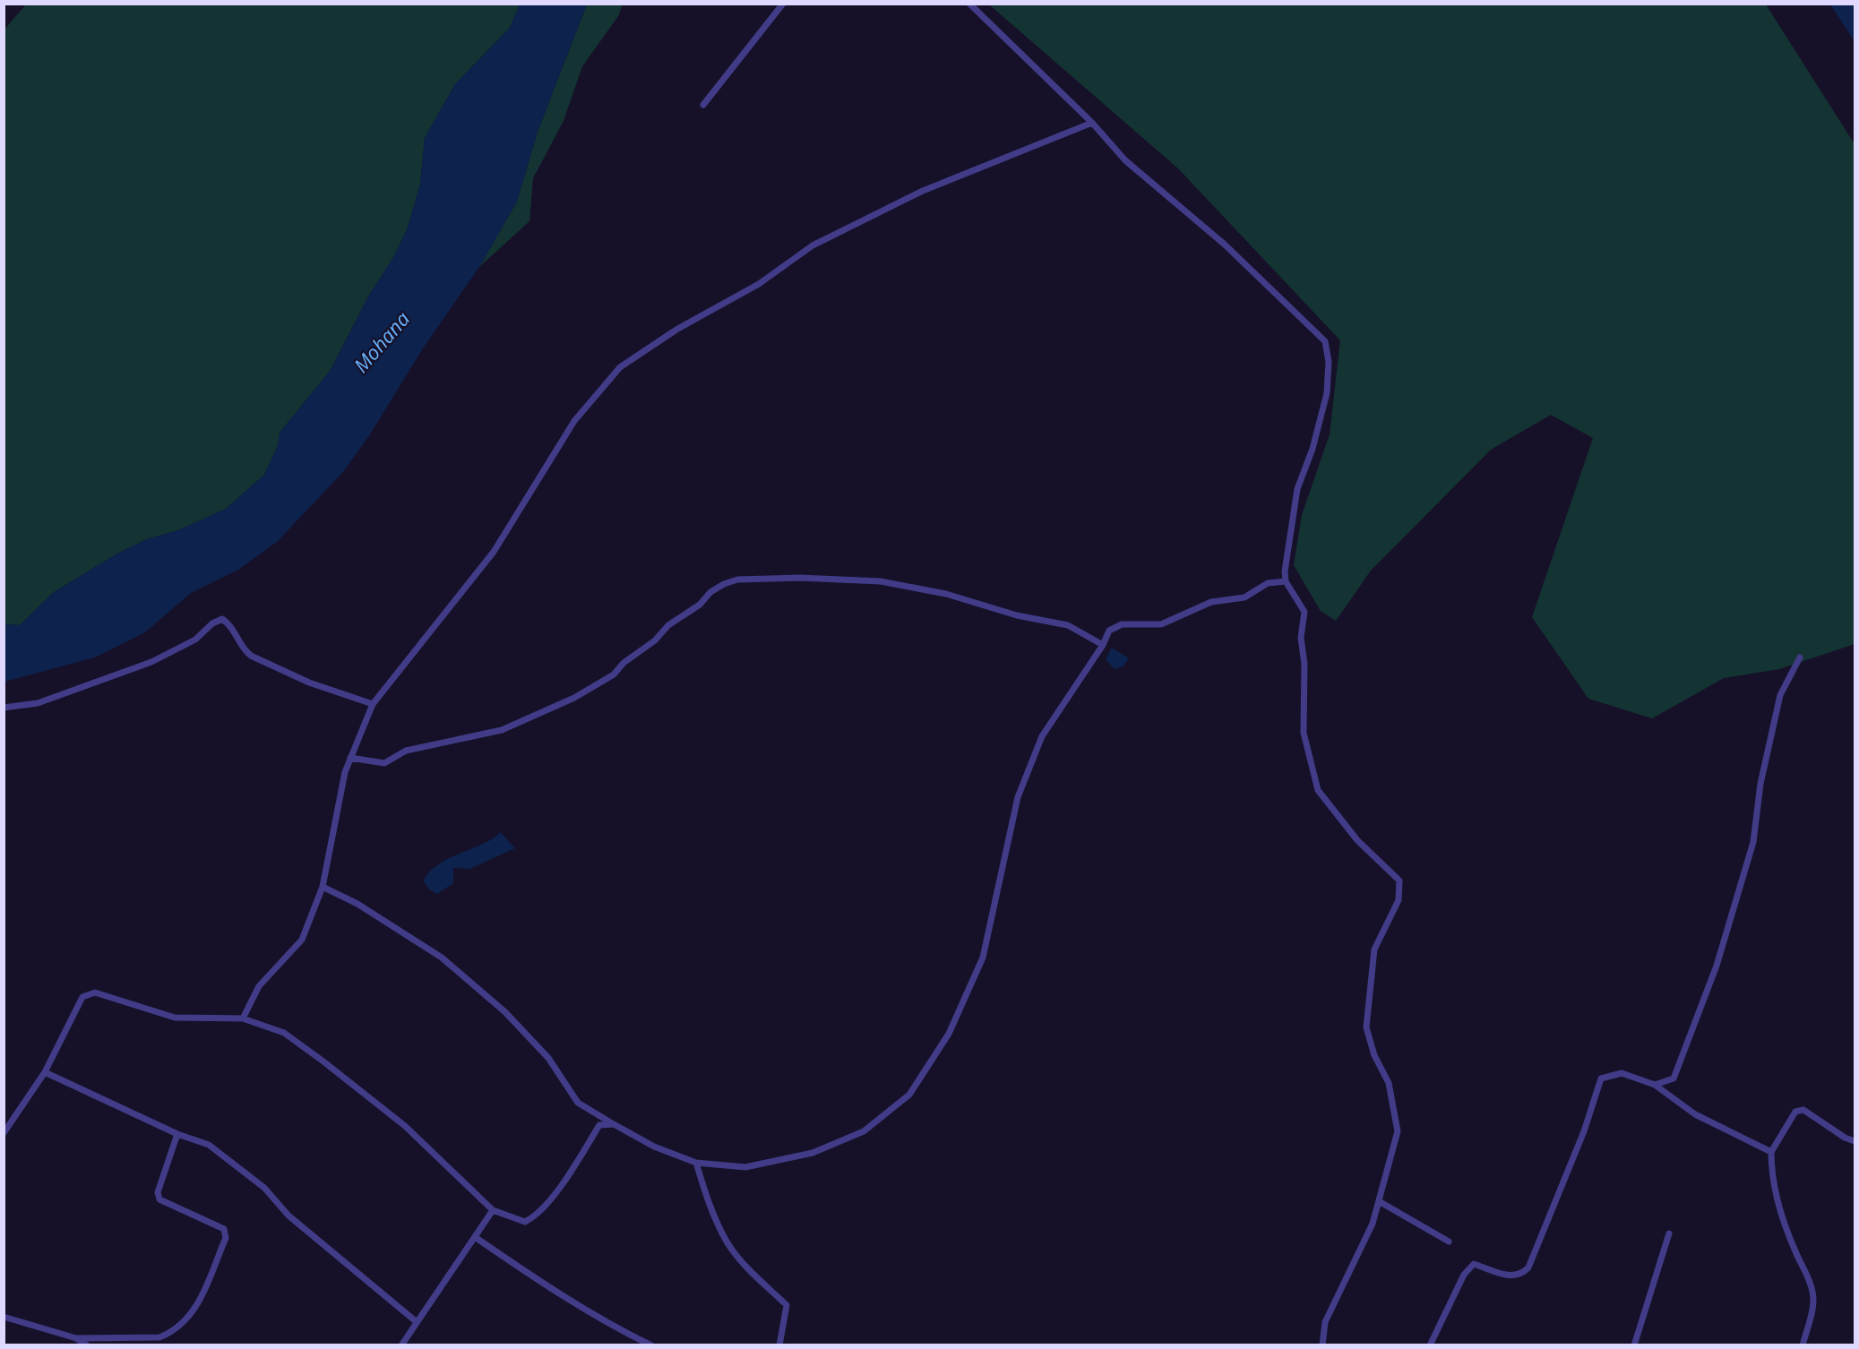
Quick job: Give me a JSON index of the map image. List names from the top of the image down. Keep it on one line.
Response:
{"water":["Mohana"]}
